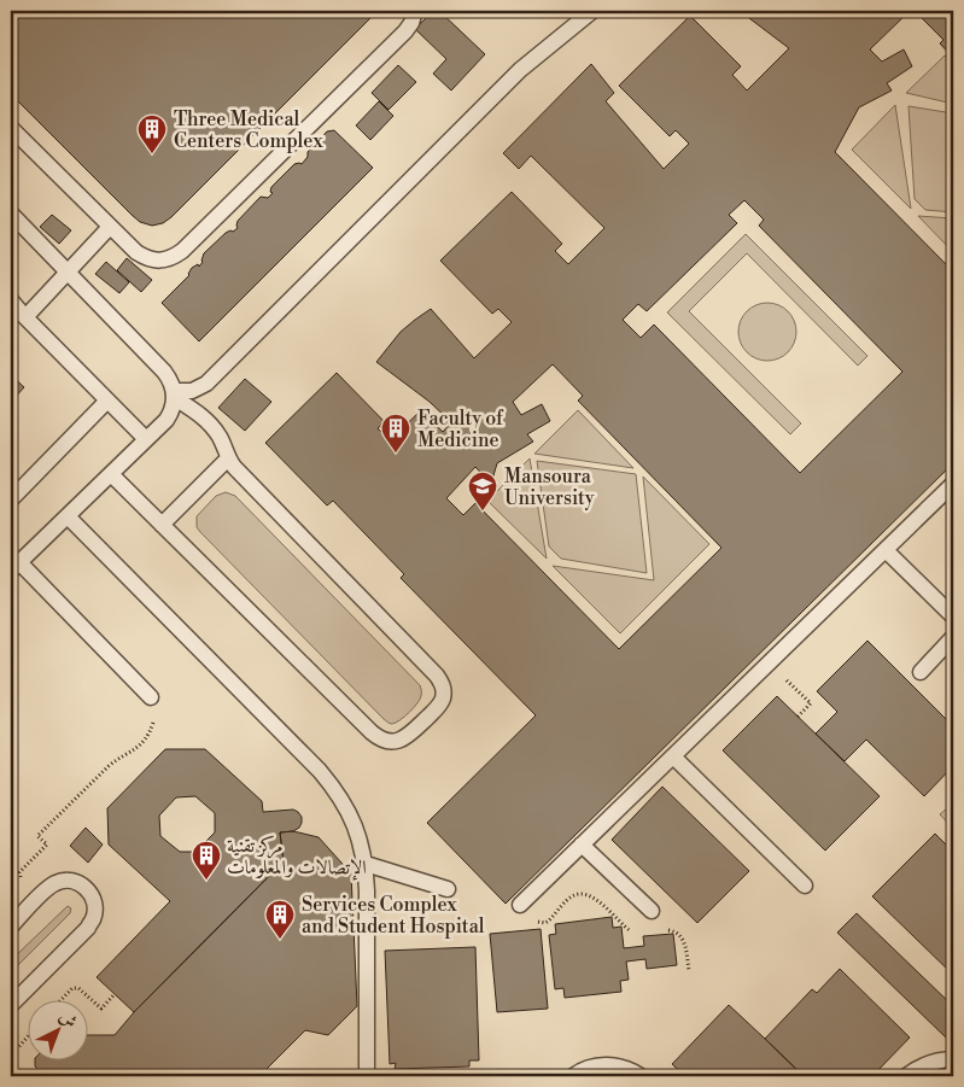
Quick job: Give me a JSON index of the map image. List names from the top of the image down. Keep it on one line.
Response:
{"places":{"building":["Three Medical Centers Complex","Faculty of Medicine","مركز تقنية الإتصالات والمعلومات","Services Complex and Student Hospital"],"school or university":["Mansoura University"]},"north":"top right"}
